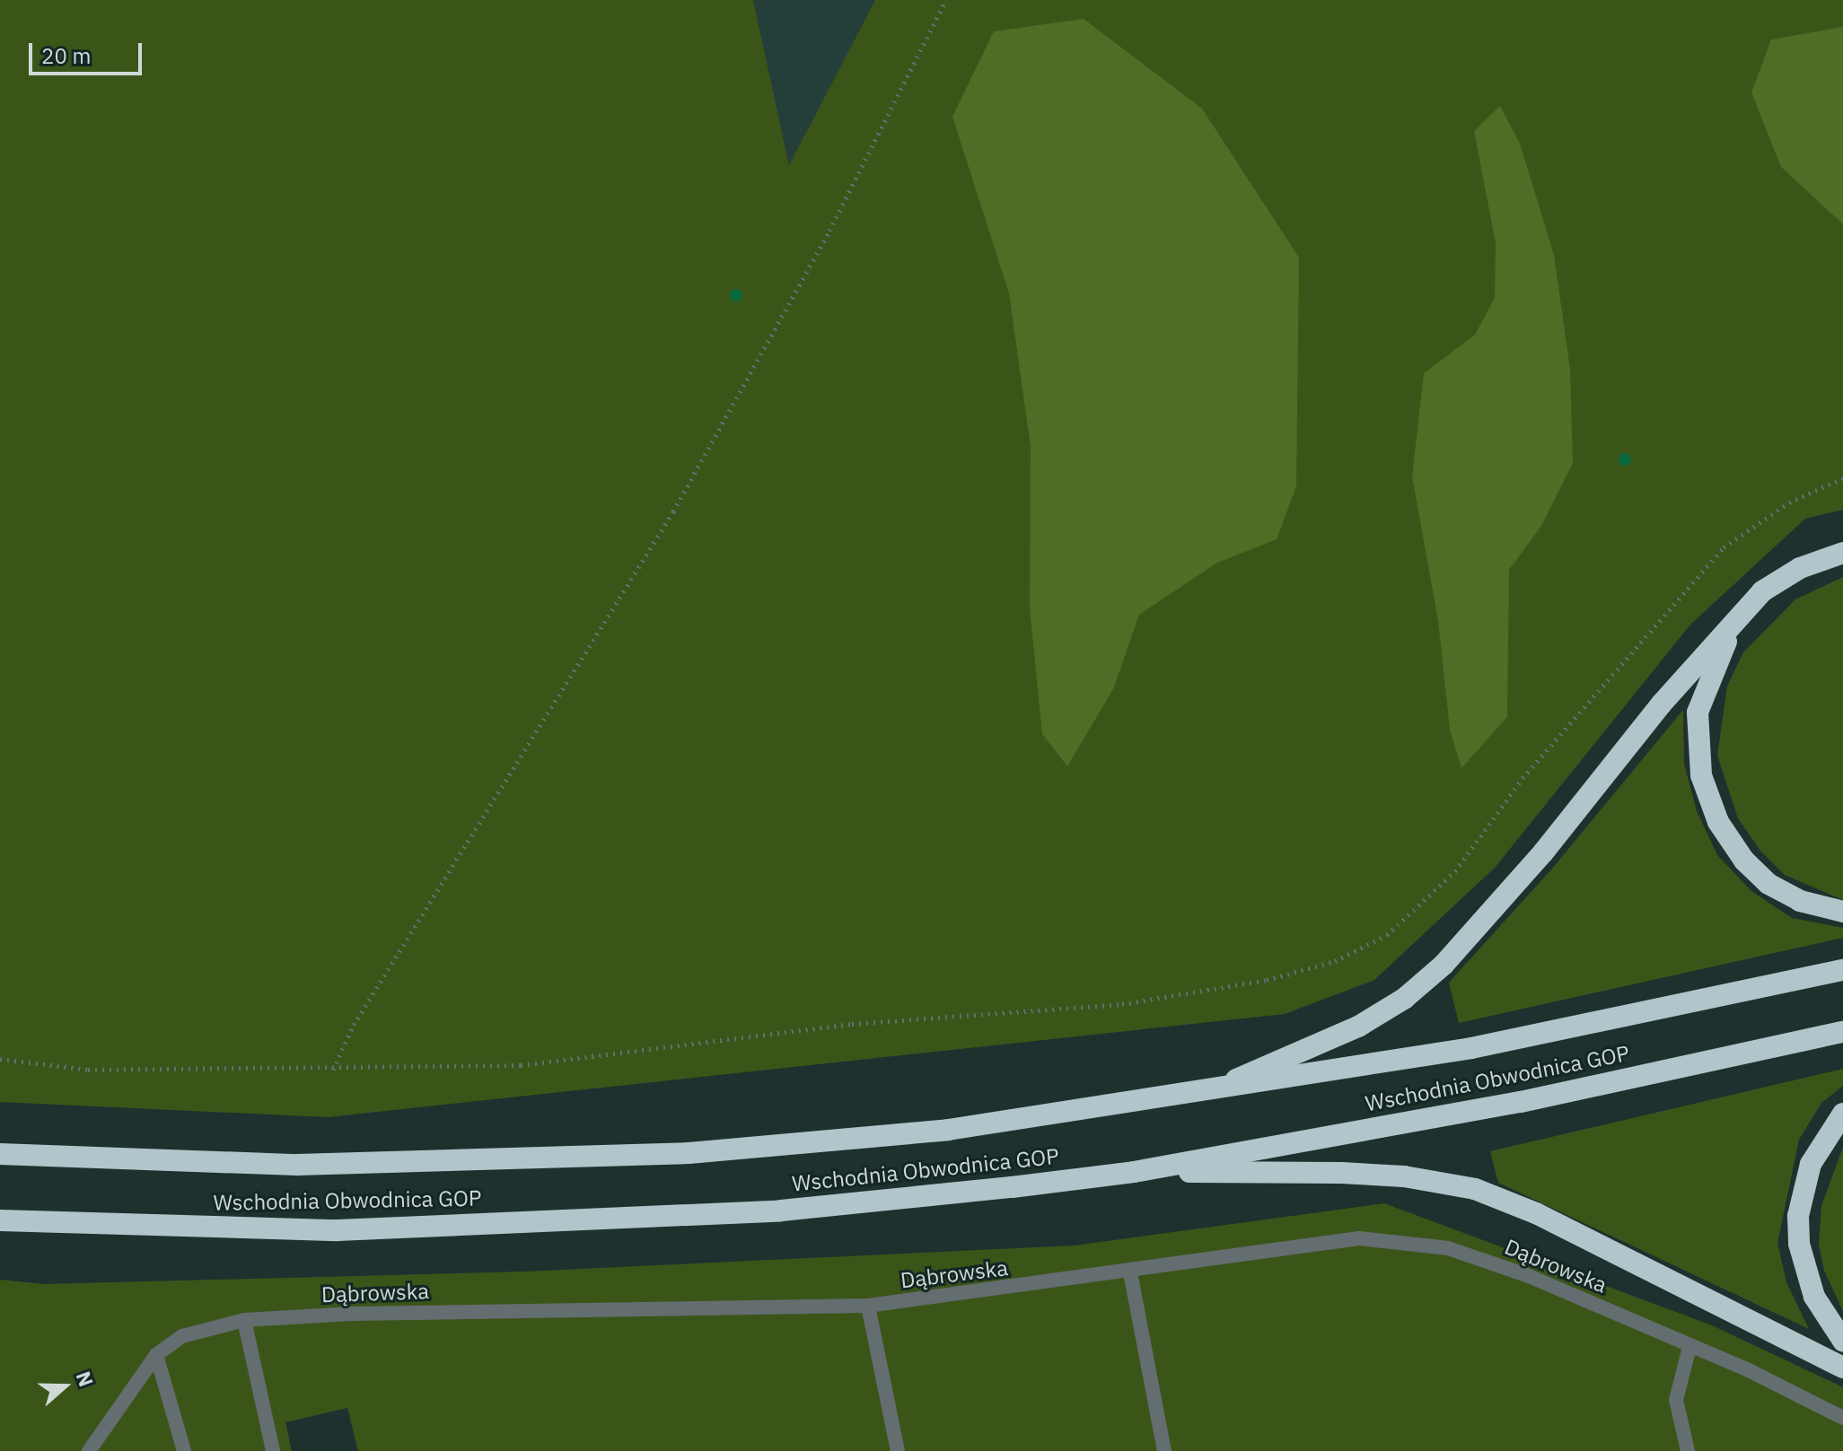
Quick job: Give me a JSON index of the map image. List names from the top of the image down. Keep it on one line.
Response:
{"streets":{"highway":["Wschodnia Obwodnica GOP"],"lane":["Dąbrowska"]},"scale_bar":"20 m","north":"right"}
